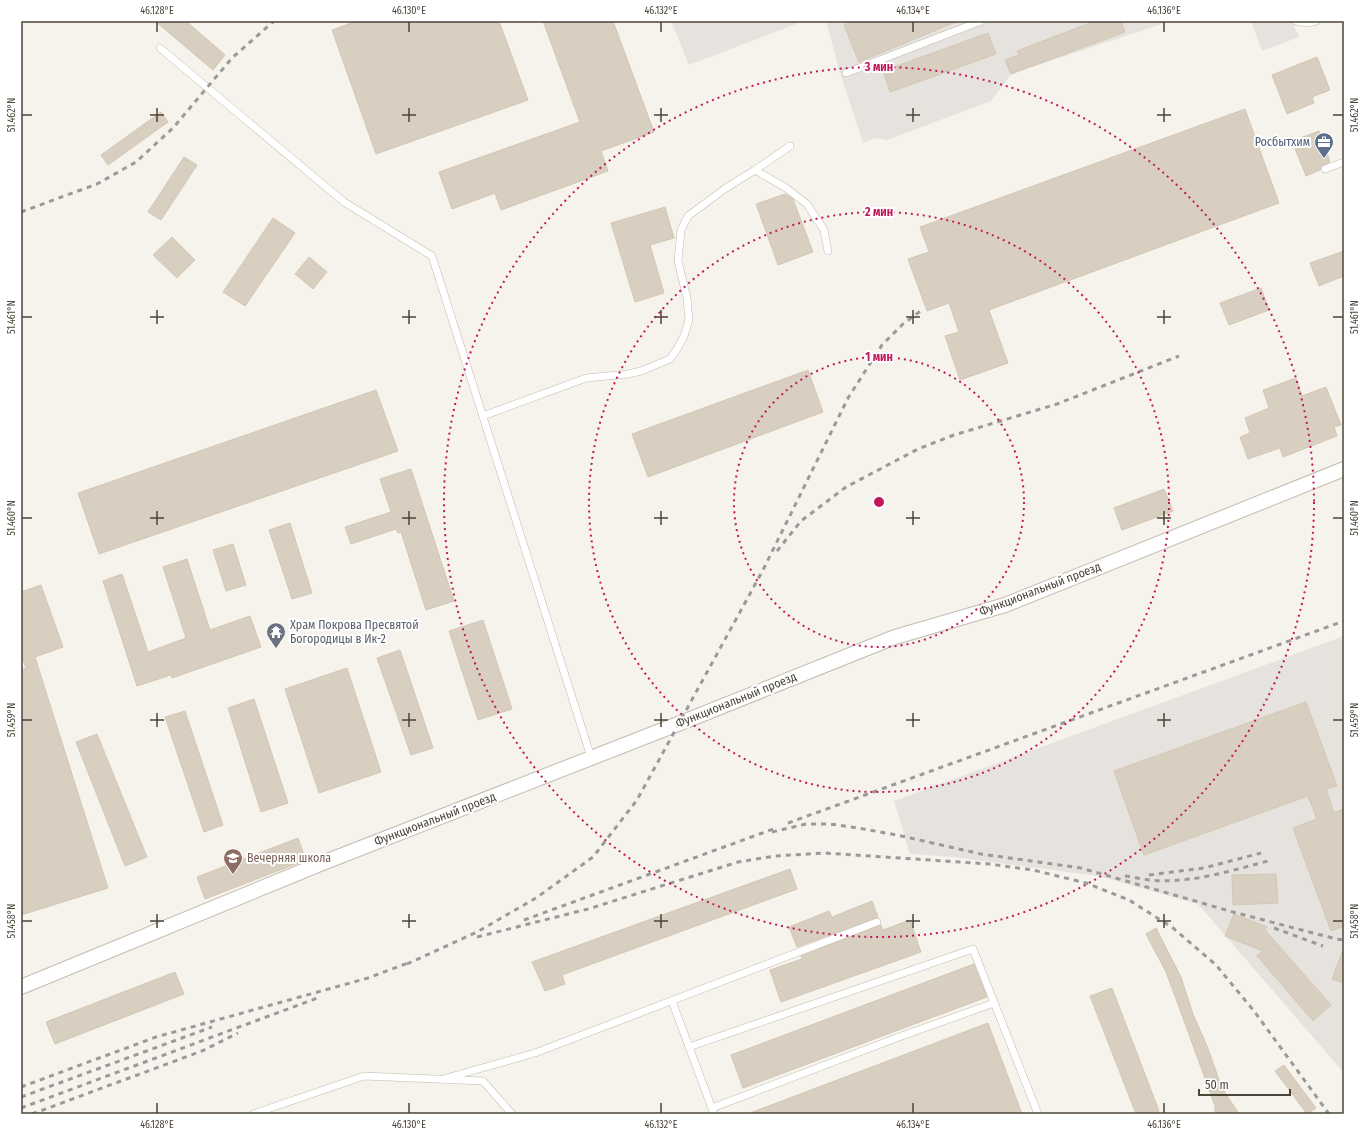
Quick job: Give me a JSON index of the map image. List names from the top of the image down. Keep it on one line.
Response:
{"streets":{"street":["Функциональный проезд"]},"places":{"office":["Росбытхим"],"temple":["Храм Покрова Пресвятой Богородицы в Ик-2"],"school or university":["Вечерняя школа"]},"scale_bar":"50 m","coordinates":["46.128°E","46.130°E","46.132°E","46.134°E","46.136°E","51.462°N","51.461°N","51.460°N","51.459°N","51.458°N"],"rings":["3 мин","2 мин","1 мин"]}
